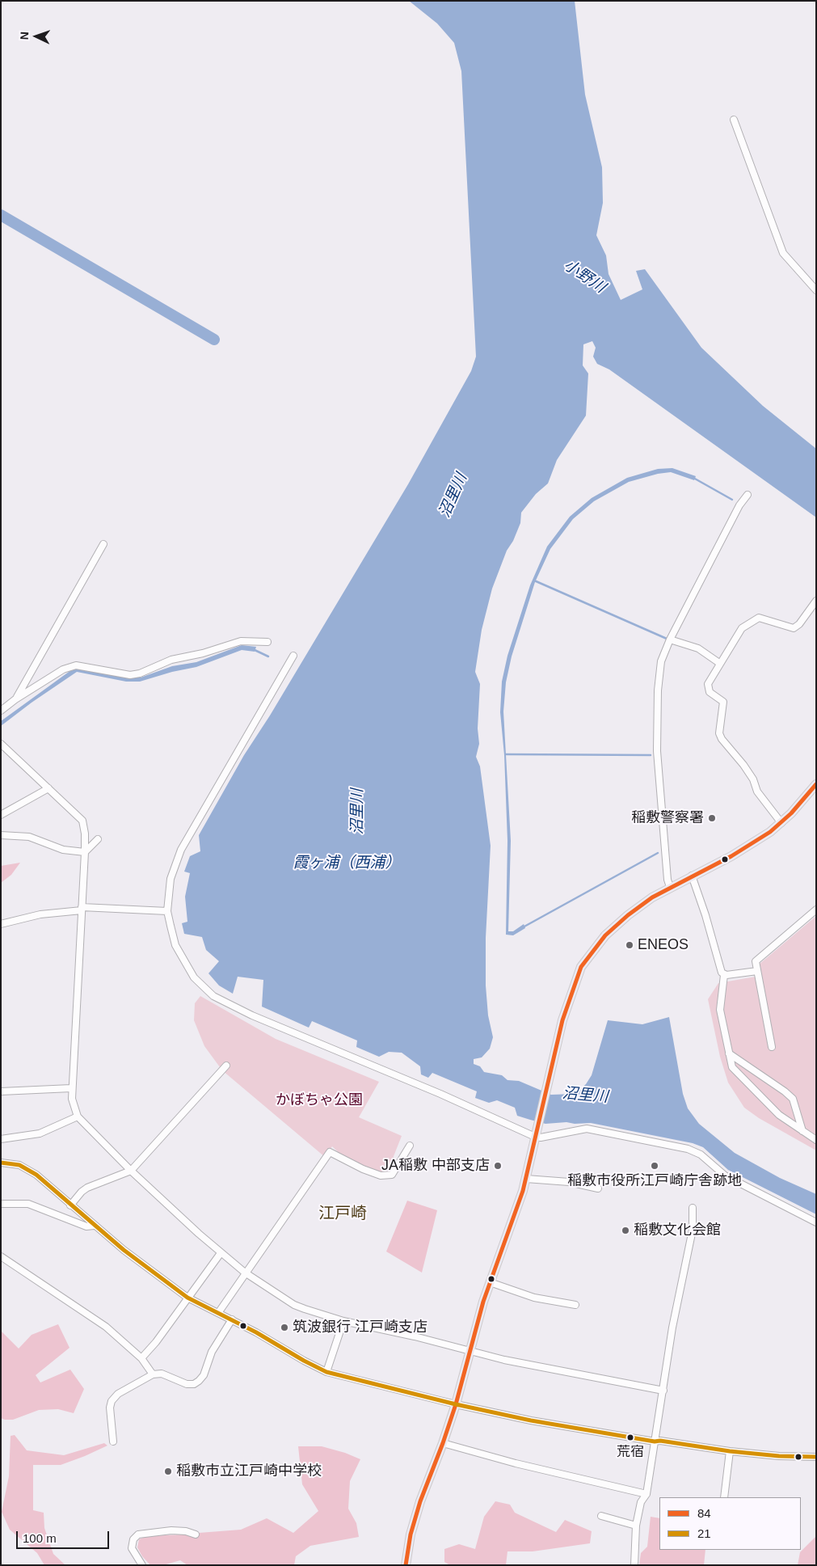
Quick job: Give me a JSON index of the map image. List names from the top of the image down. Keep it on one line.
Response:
{"districts":["江戸崎"],"water":["小野川","沼里川","霞ヶ浦（西浦）"],"parks":["かぼちゃ公園"],"places":["稲敷警察署","ENEOS","JA稲敷 中部支店","稲敷市役所江戸崎庁舎跡地","稲敷文化会館","筑波銀行 江戸崎支店","荒宿","稲敷市立江戸崎中学校"],"lines":["transit line 84","transit line 21"],"legend":["84","21"],"scale_bar":"100 m","north":"left"}
